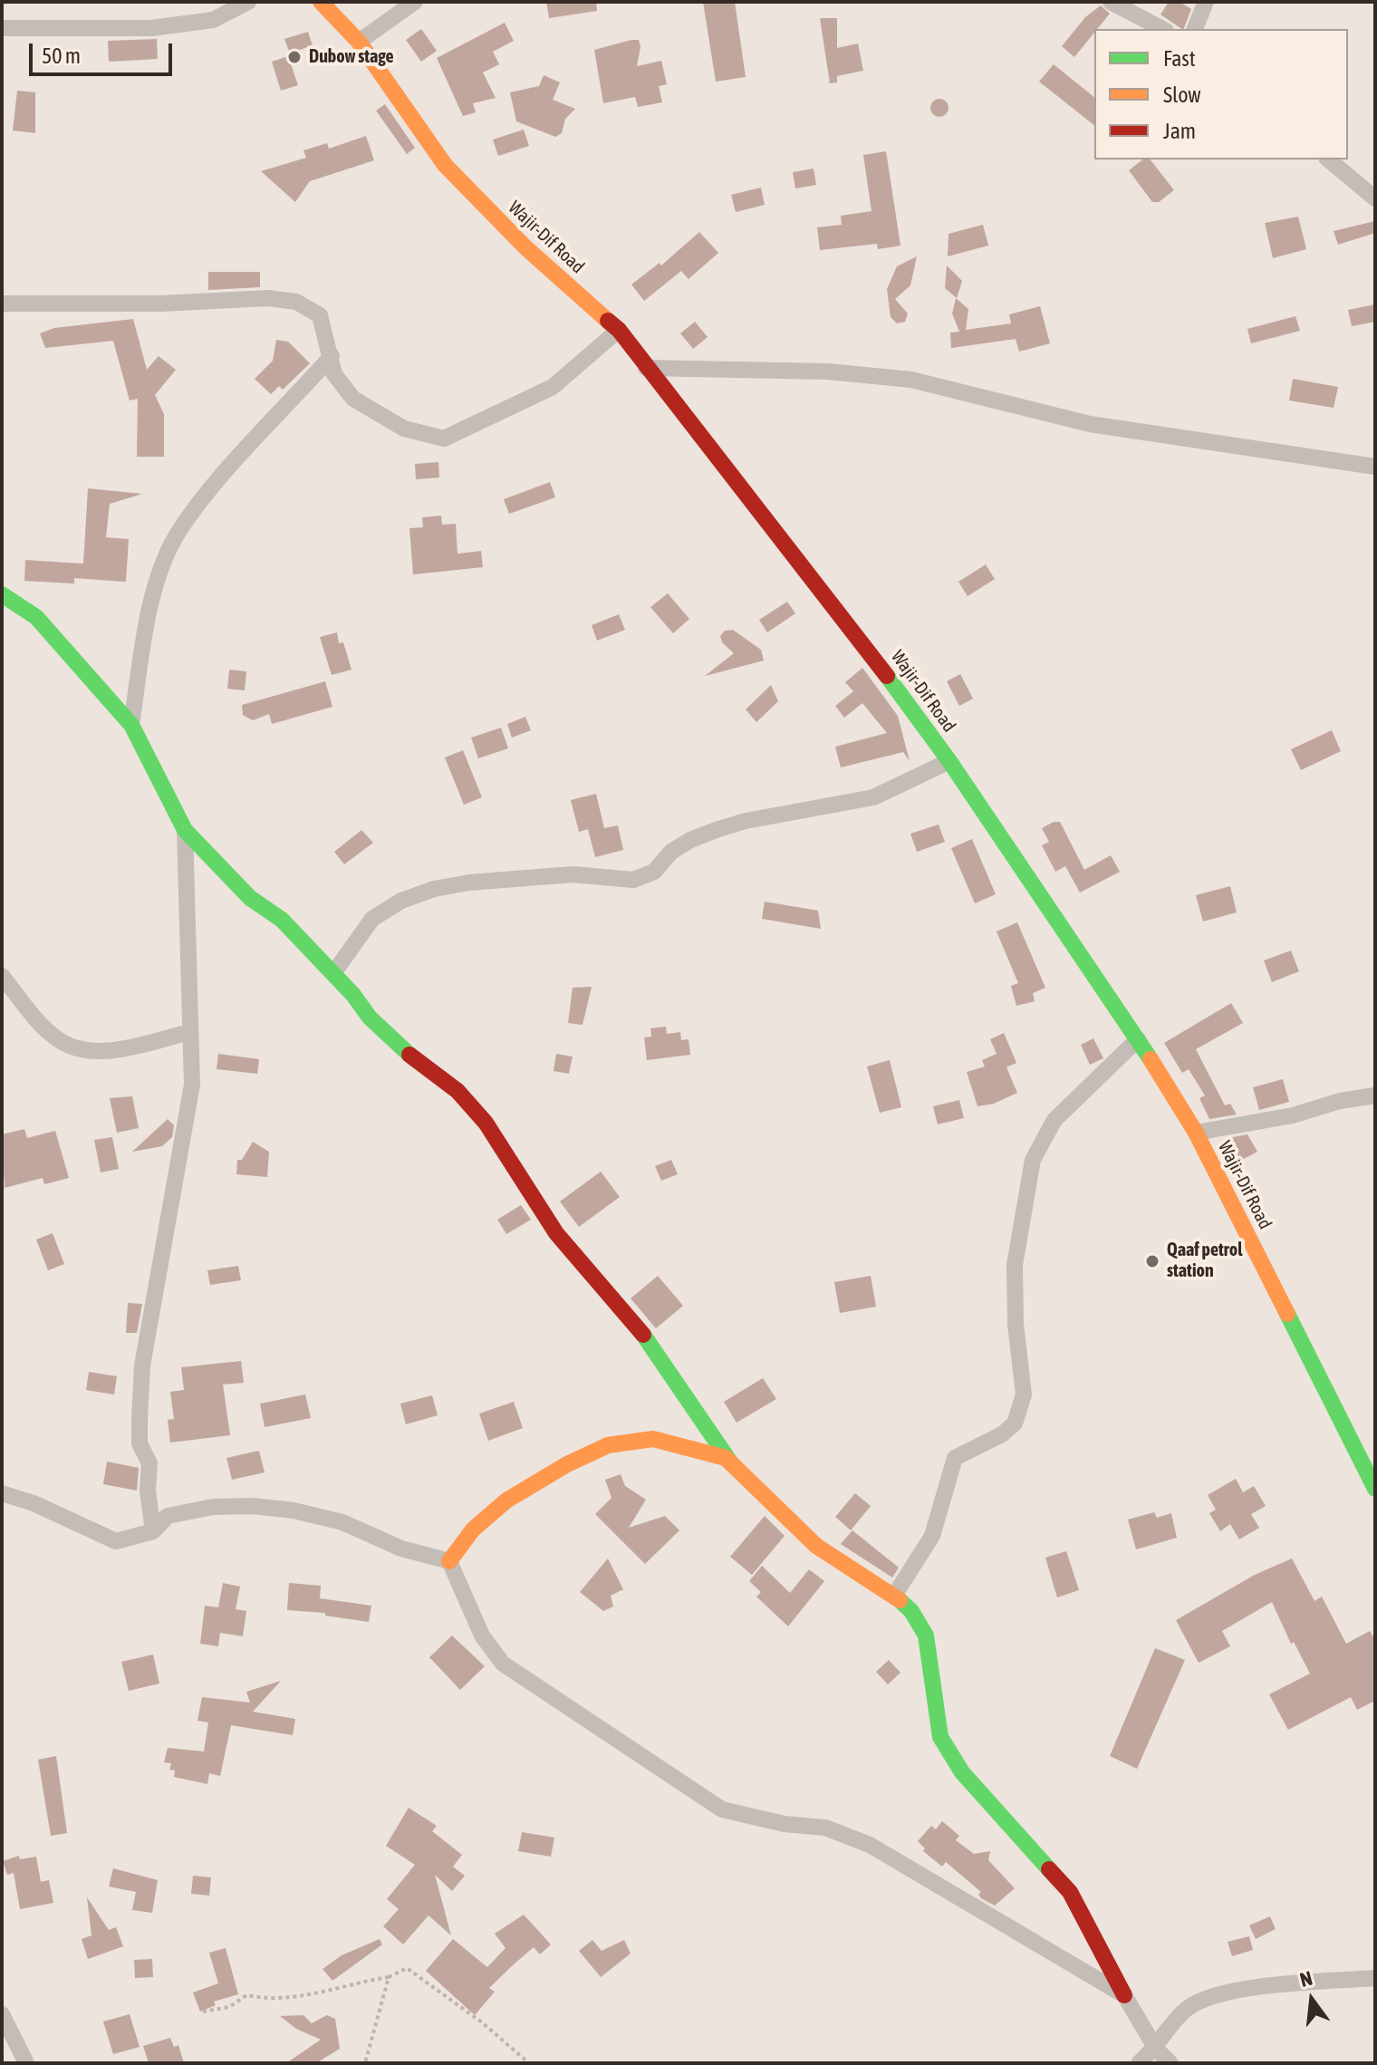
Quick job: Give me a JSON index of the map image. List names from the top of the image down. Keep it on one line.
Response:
{"streets":{"street":["Wajir-Dif Road"]},"places":["Dubow stage","Qaaf petrol station"],"legend":["Fast","Slow","Jam"],"scale_bar":"50 m","north":"top"}
